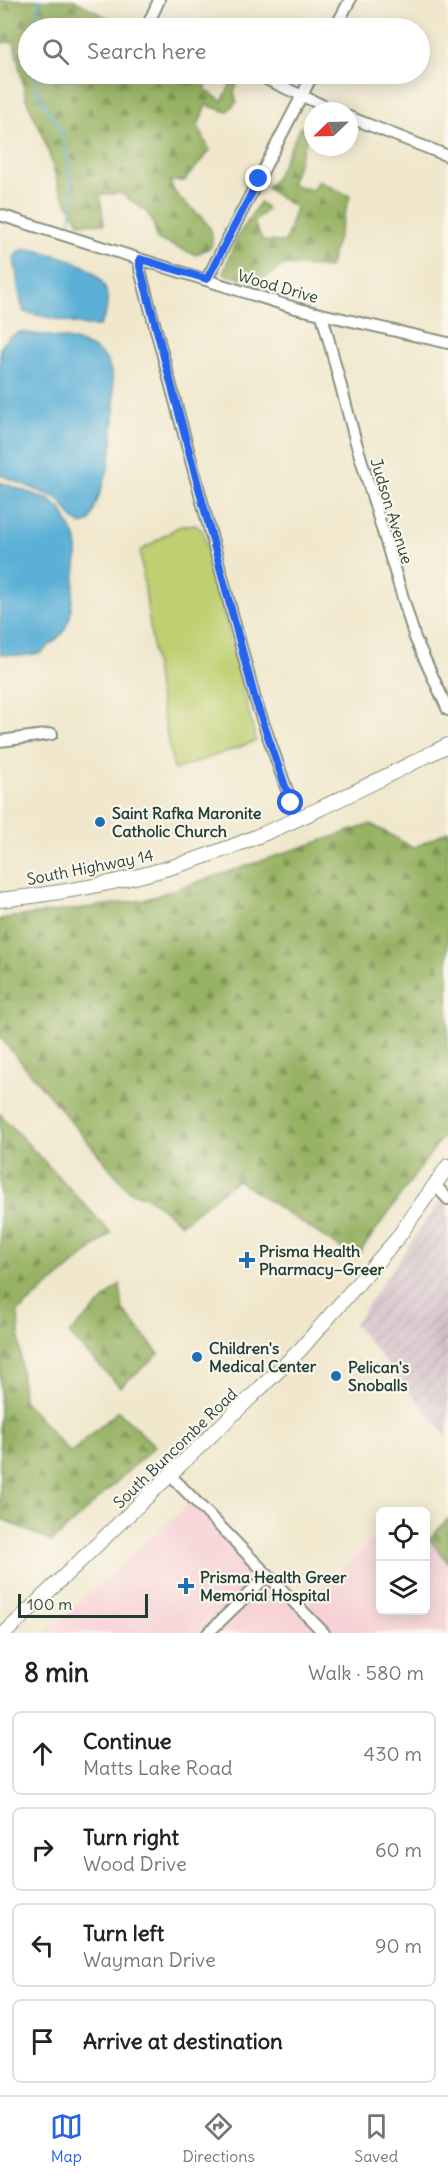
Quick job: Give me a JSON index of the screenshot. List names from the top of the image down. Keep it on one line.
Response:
{"streets":{"main road":["South Highway 14","South Buncombe Road"],"street":["Wood Drive","Judson Avenue"]},"crossings":[["Wood Drive","Judson Avenue"]],"places":{"other":["Saint Rafka Maronite Catholic Church","Children's Medical Center","Pelican's Snoballs"],"health":["Prisma Health Pharmacy–Greer","Prisma Health Greer Memorial Hospital"]},"scale_bar":"100 m","north":"bottom left","page":{"search":"Search here","scale":"100 m","heading":["8 min","Walk · 580 m"],"list":[["Continue","Matts Lake Road","430 m"],["Turn right","Wood Drive","60 m"],["Turn left","Wayman Drive","90 m"],"Arrive at destination"],"nav":["Map","Directions","Saved"]}}
